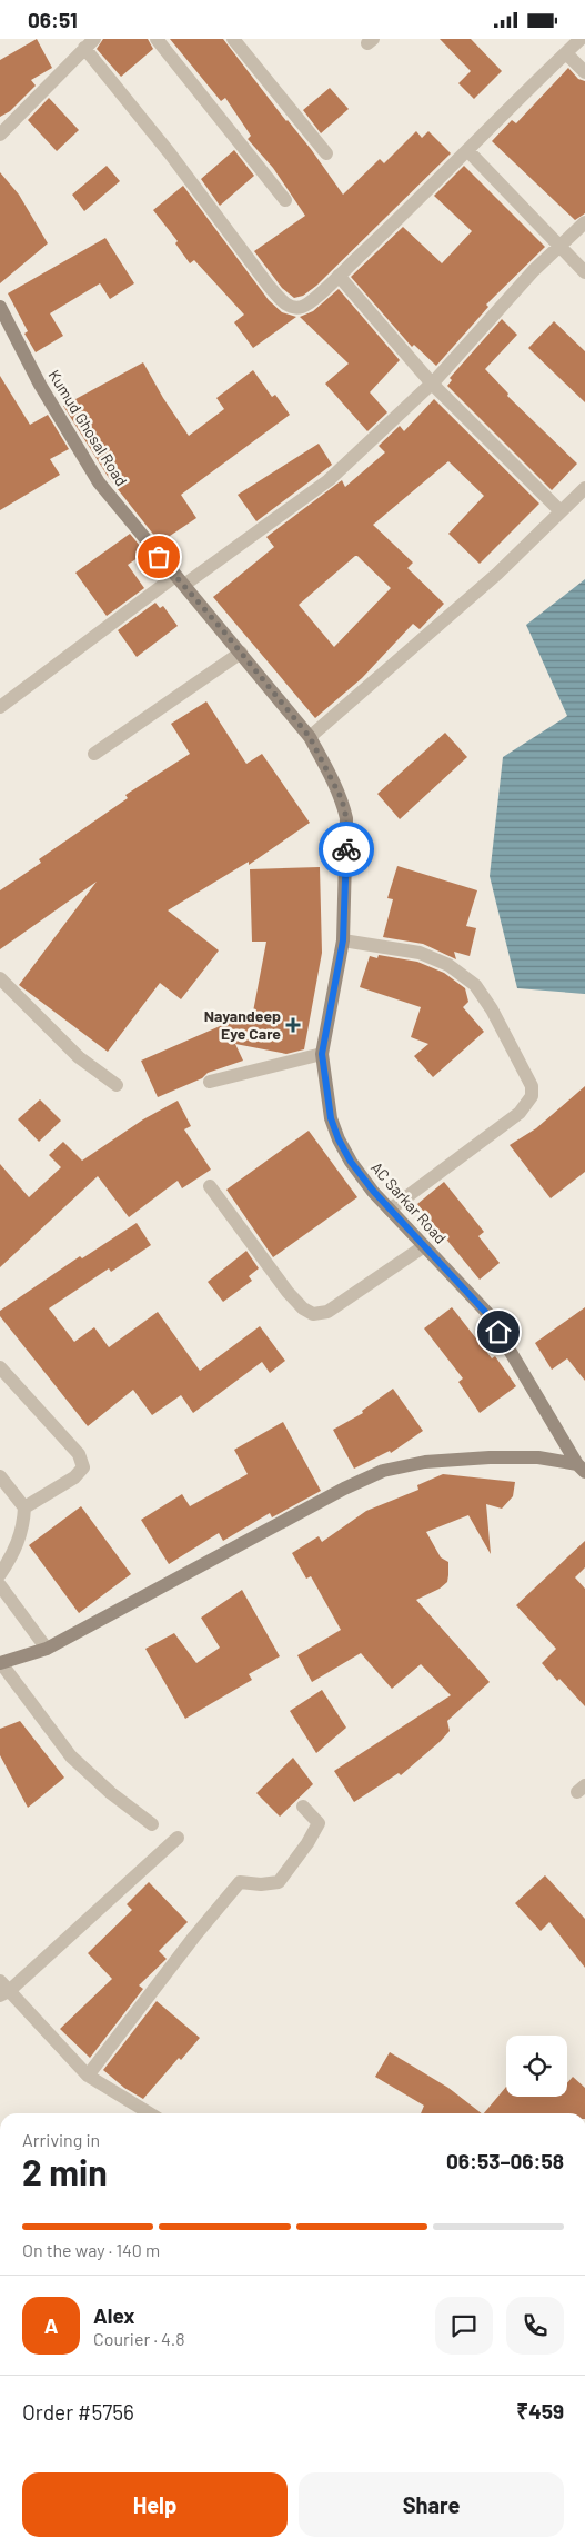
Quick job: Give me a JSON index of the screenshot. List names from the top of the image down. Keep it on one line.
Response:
{"streets":{"street":["Kumud Ghosal Road","AC Sarkar Road"]},"crossings":[["Kumud Ghosal Road","AC Sarkar Road"]],"places":{"health":["Nayandeep Eye Care"]},"page":{"status":"06:51","heading":["2 min","Arriving in","06:53–06:58"],"panel":["Alex","Courier · 4.8","Order #5756","₹459"],"bar":"On the way · 140 m","round":"A","buttons":["Help","Share"]}}
